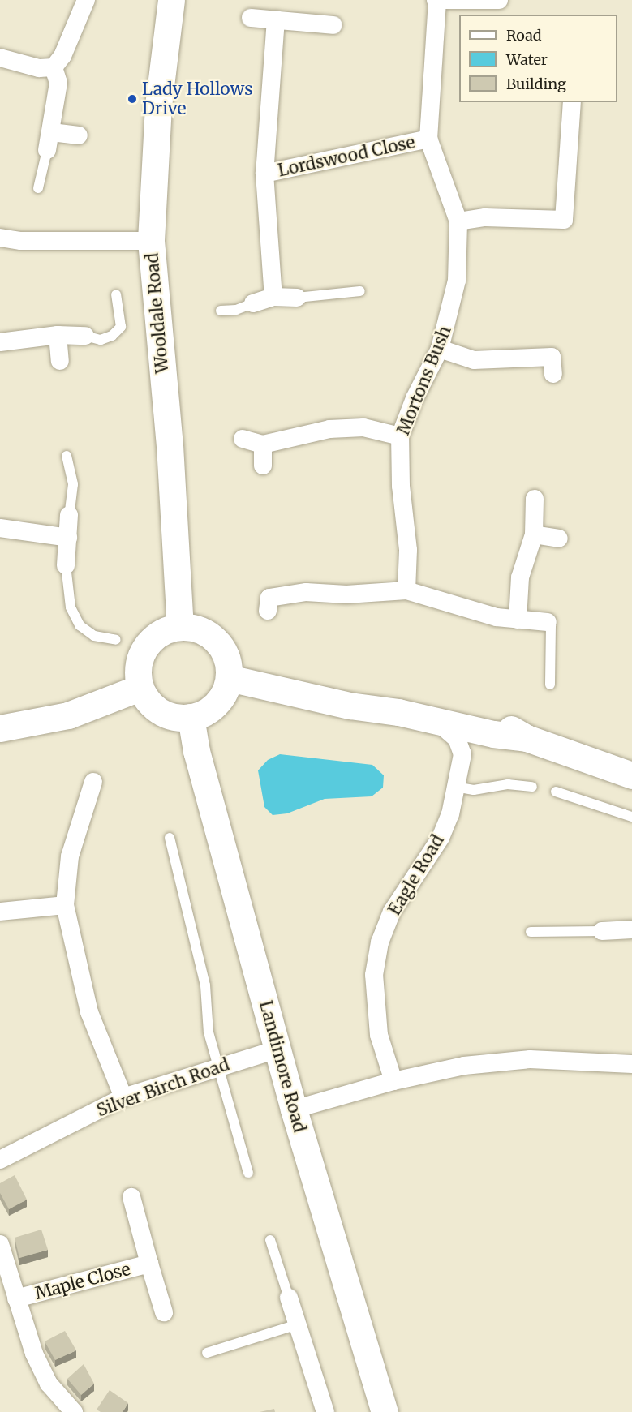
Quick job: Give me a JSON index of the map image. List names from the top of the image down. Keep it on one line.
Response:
{"streets":{"street":["Lordswood Close","Wooldale Road","Mortons Bush","Eagle Road","Landimore Road","Silver Birch Road","Maple Close"]},"crossings":[["Lordswood Close","Mortons Bush"],["Wooldale Road","Landimore Road"],["Landimore Road","Silver Birch Road"]],"places":["Lady Hollows Drive"],"legend":["Road","Water","Building"]}
